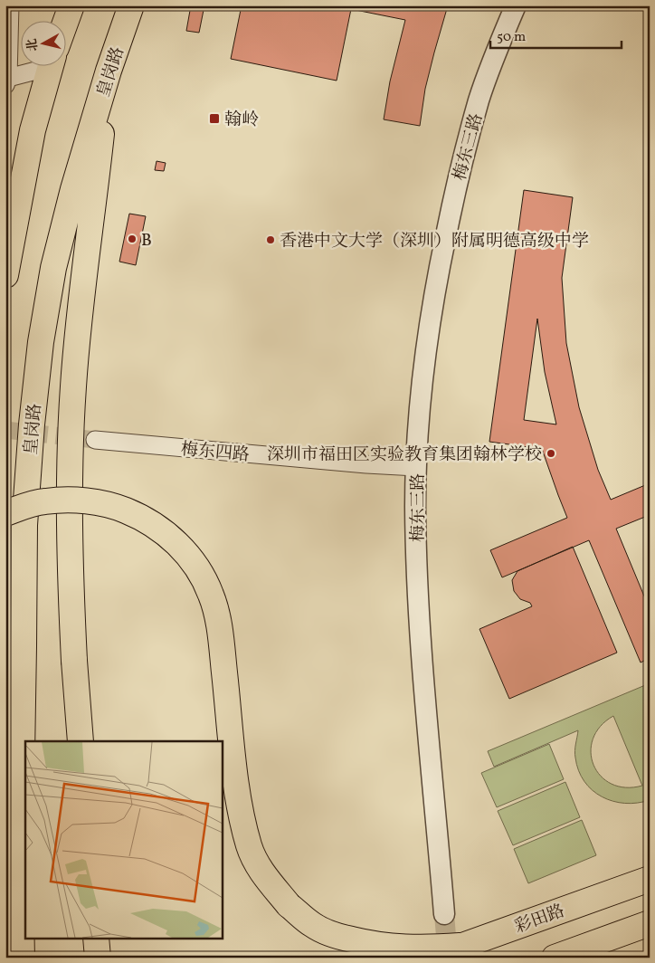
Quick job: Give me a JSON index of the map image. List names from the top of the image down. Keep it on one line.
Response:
{"streets":{"main road":["皇岗路","彩田路"],"street":["梅东三路","梅东四路"]},"crossings":[["梅东三路","梅东四路"]],"places":{"transit":["翰岭"],"other":["B","香港中文大学（深圳）附属明德高级中学","深圳市福田区实验教育集团翰林学校"]},"scale_bar":"50 m","north":"left"}
